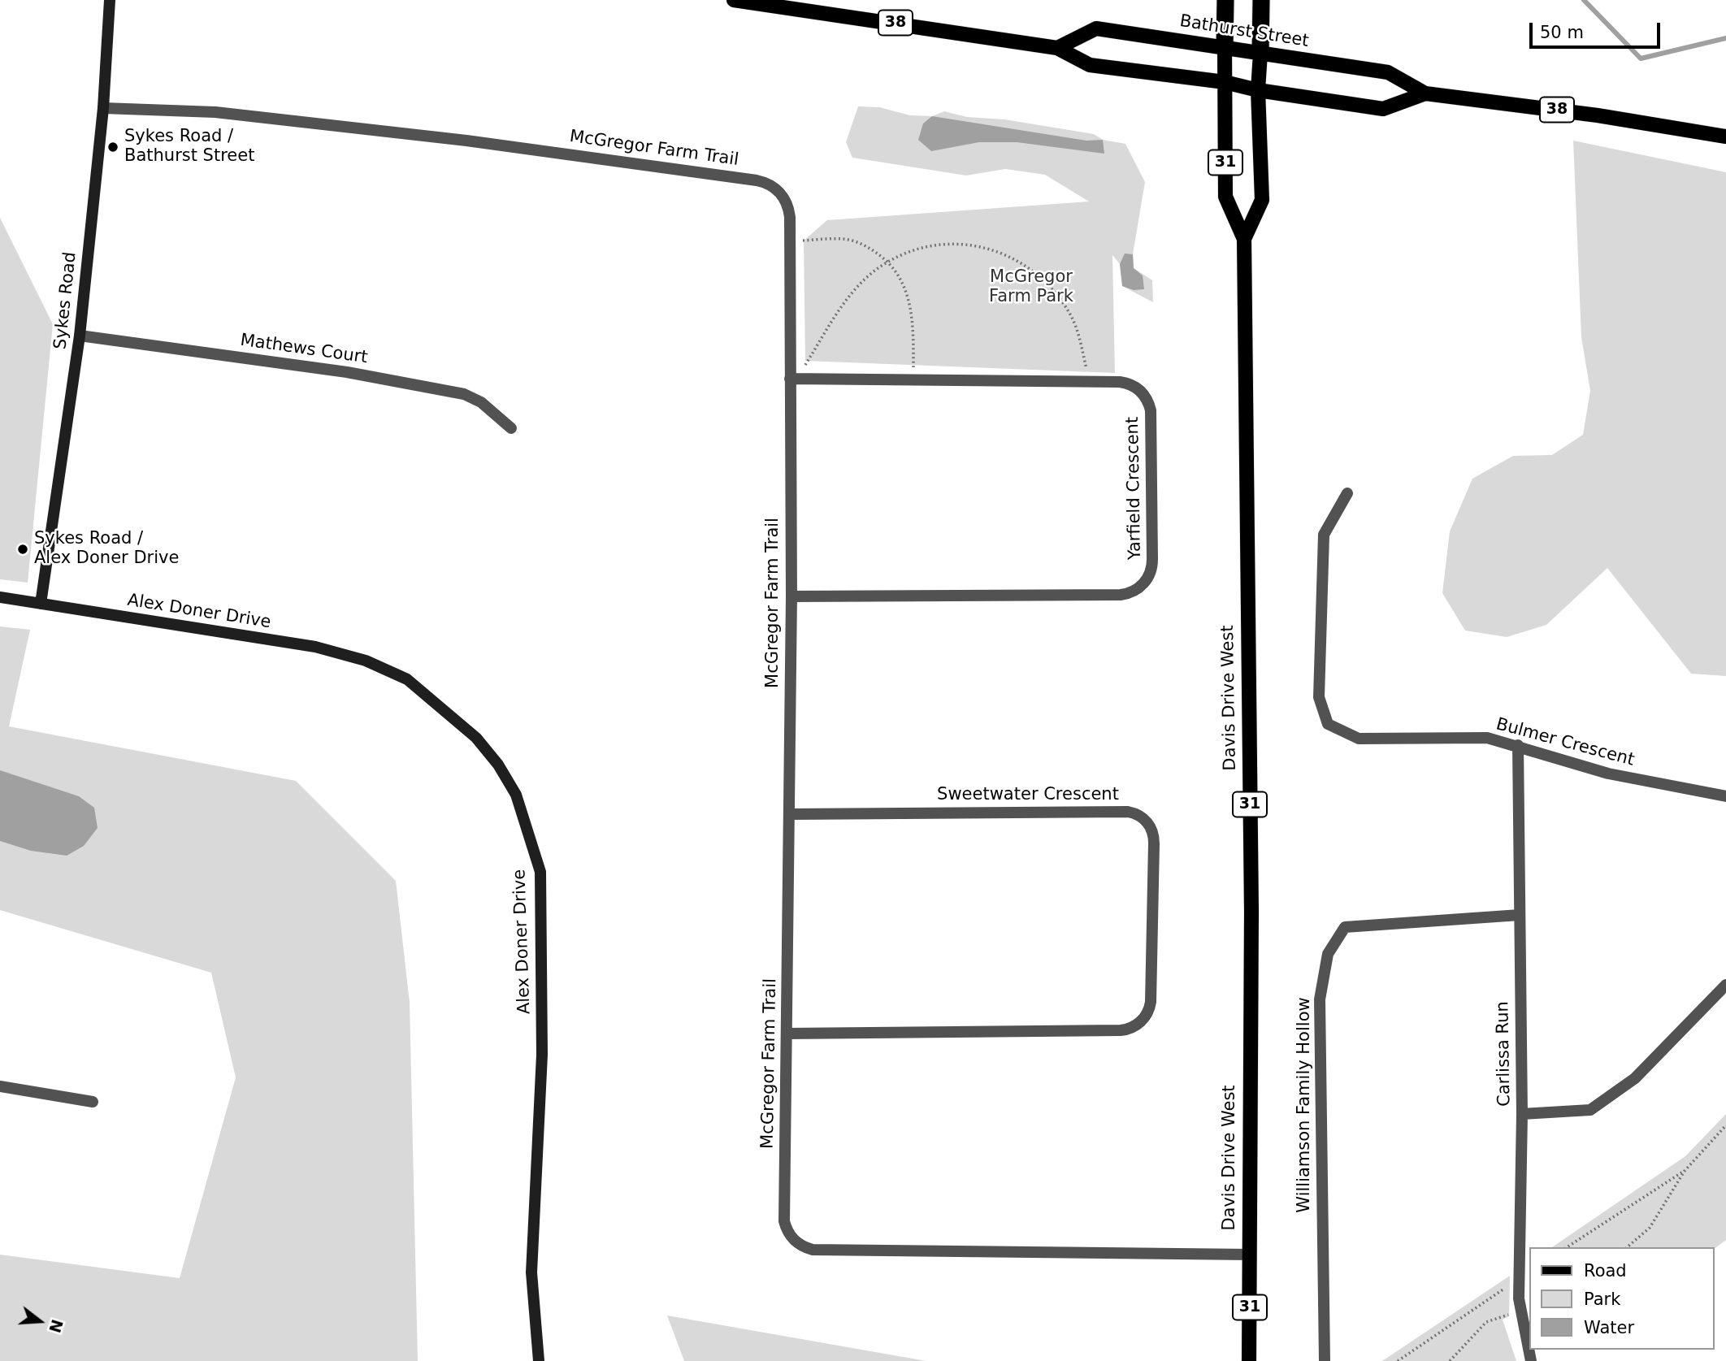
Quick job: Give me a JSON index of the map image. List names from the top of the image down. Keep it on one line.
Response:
{"streets":{"highway":["31","Davis Drive West"],"main road":["38","Bathurst Street"],"street":["McGregor Farm Trail","Sykes Road","Mathews Court","Yarfield Crescent","Alex Doner Drive","Bulmer Crescent","Sweetwater Crescent","Carlissa Run","Williamson Family Hollow"]},"crossings":[["Bathurst Street","Davis Drive West"],["McGregor Farm Trail","Sykes Road"],["McGregor Farm Trail","Yarfield Crescent"],["McGregor Farm Trail","Davis Drive West"],["McGregor Farm Trail","Sweetwater Crescent"],["Sykes Road","Mathews Court"],["Sykes Road","Alex Doner Drive"],["Bulmer Crescent","Carlissa Run"],["Carlissa Run","Williamson Family Hollow"]],"parks":["McGregor Farm Park"],"places":["Sykes Road / Bathurst Street","Sykes Road / Alex Doner Drive"],"legend":["Road","Park","Water"],"scale_bar":"50 m","north":"right"}
